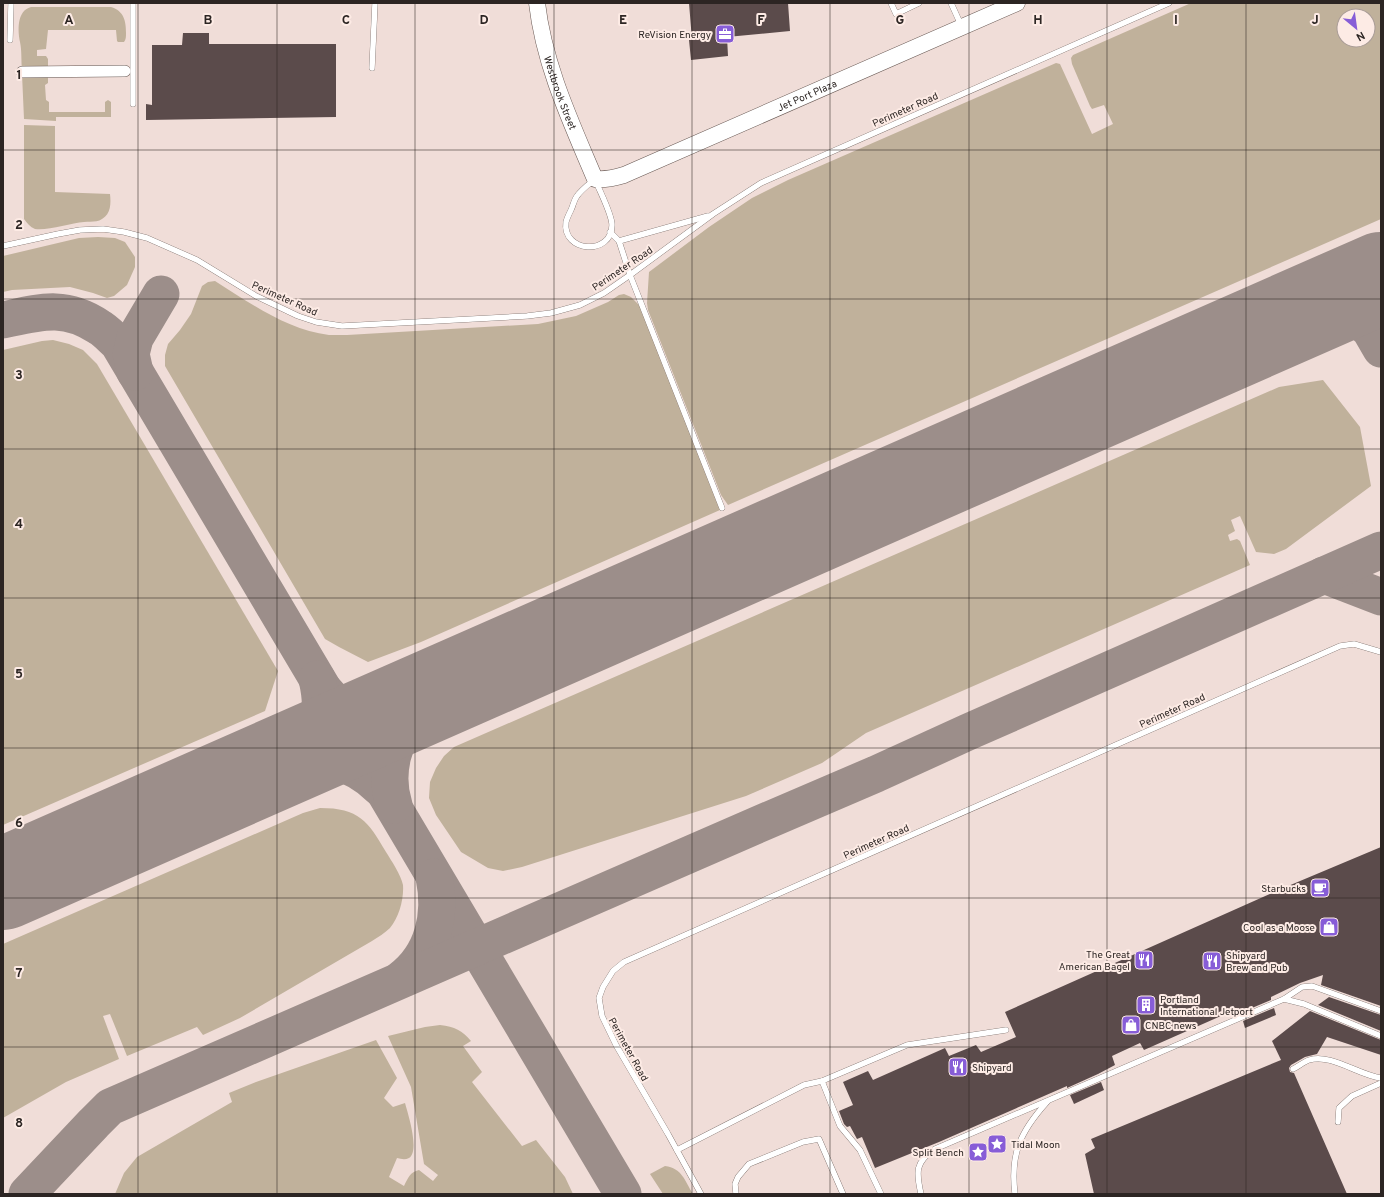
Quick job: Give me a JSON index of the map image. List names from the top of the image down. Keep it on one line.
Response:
{"streets":{"street":["Westbrook Street","Jet Port Plaza"],"lane":["Perimeter Road"]},"crossings":[["Westbrook Street","Jet Port Plaza"]],"places":{"office":["ReVision Energy"],"cafe":["Starbucks"],"shop":["Cool as a Moose","CNBC news"],"restaurant":["The Great American Bagel","Shipyard Brew and Pub","Shipyard"],"building":["Portland International Jetport"],"place":["Tidal Moon","Split Bench"]},"north":"bottom right","grid":{"columns":["A","B","C","D","E","F","G","H","I","J"],"rows":["1","2","3","4","5","6","7","8"]}}
